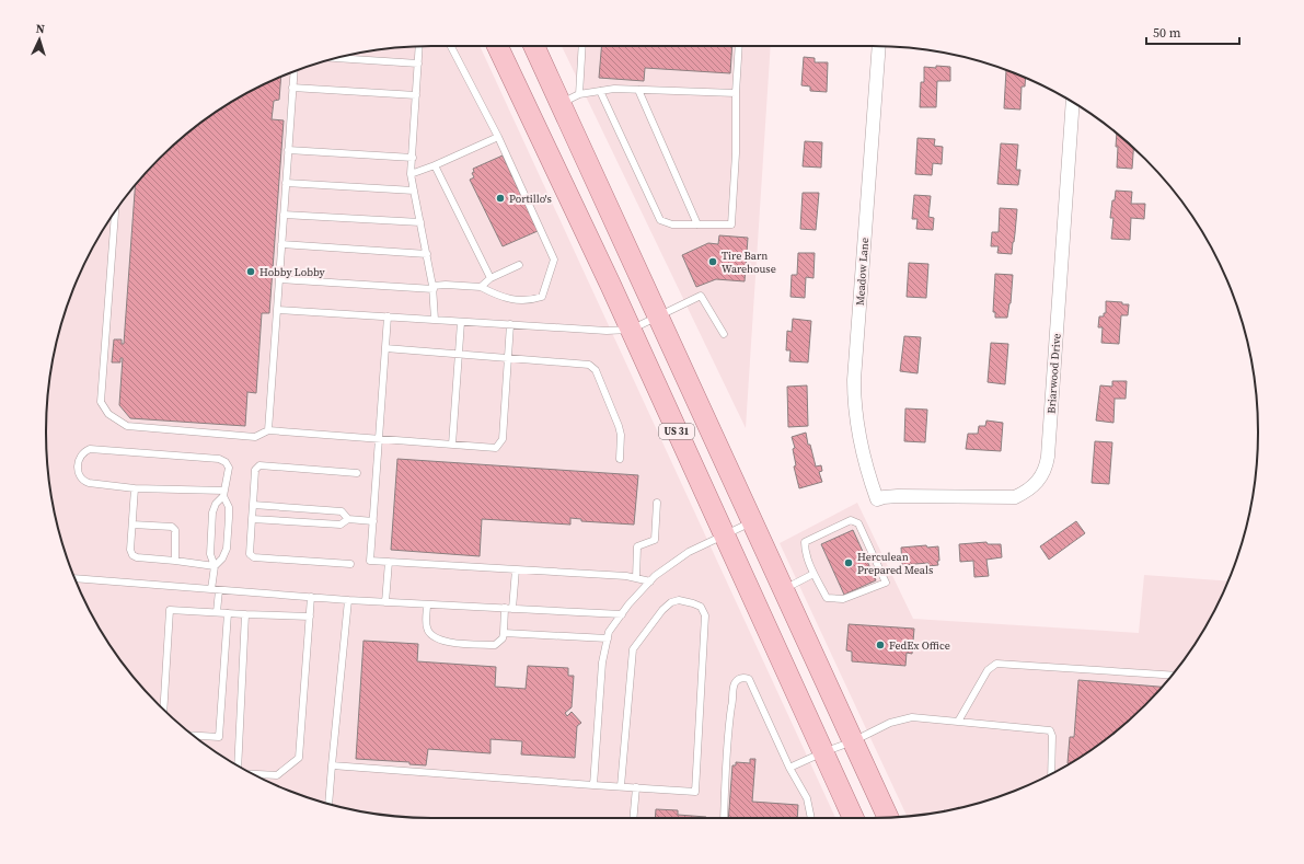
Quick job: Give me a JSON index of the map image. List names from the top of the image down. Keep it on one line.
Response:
{"streets":{"main road":["US 31"],"street":["Meadow Lane","Briarwood Drive"]},"crossings":[["Meadow Lane","Briarwood Drive"]],"places":["Portillo's","Tire Barn Warehouse","Hobby Lobby","Herculean Prepared Meals","FedEx Office"],"scale_bar":"50 m","north":"top"}
